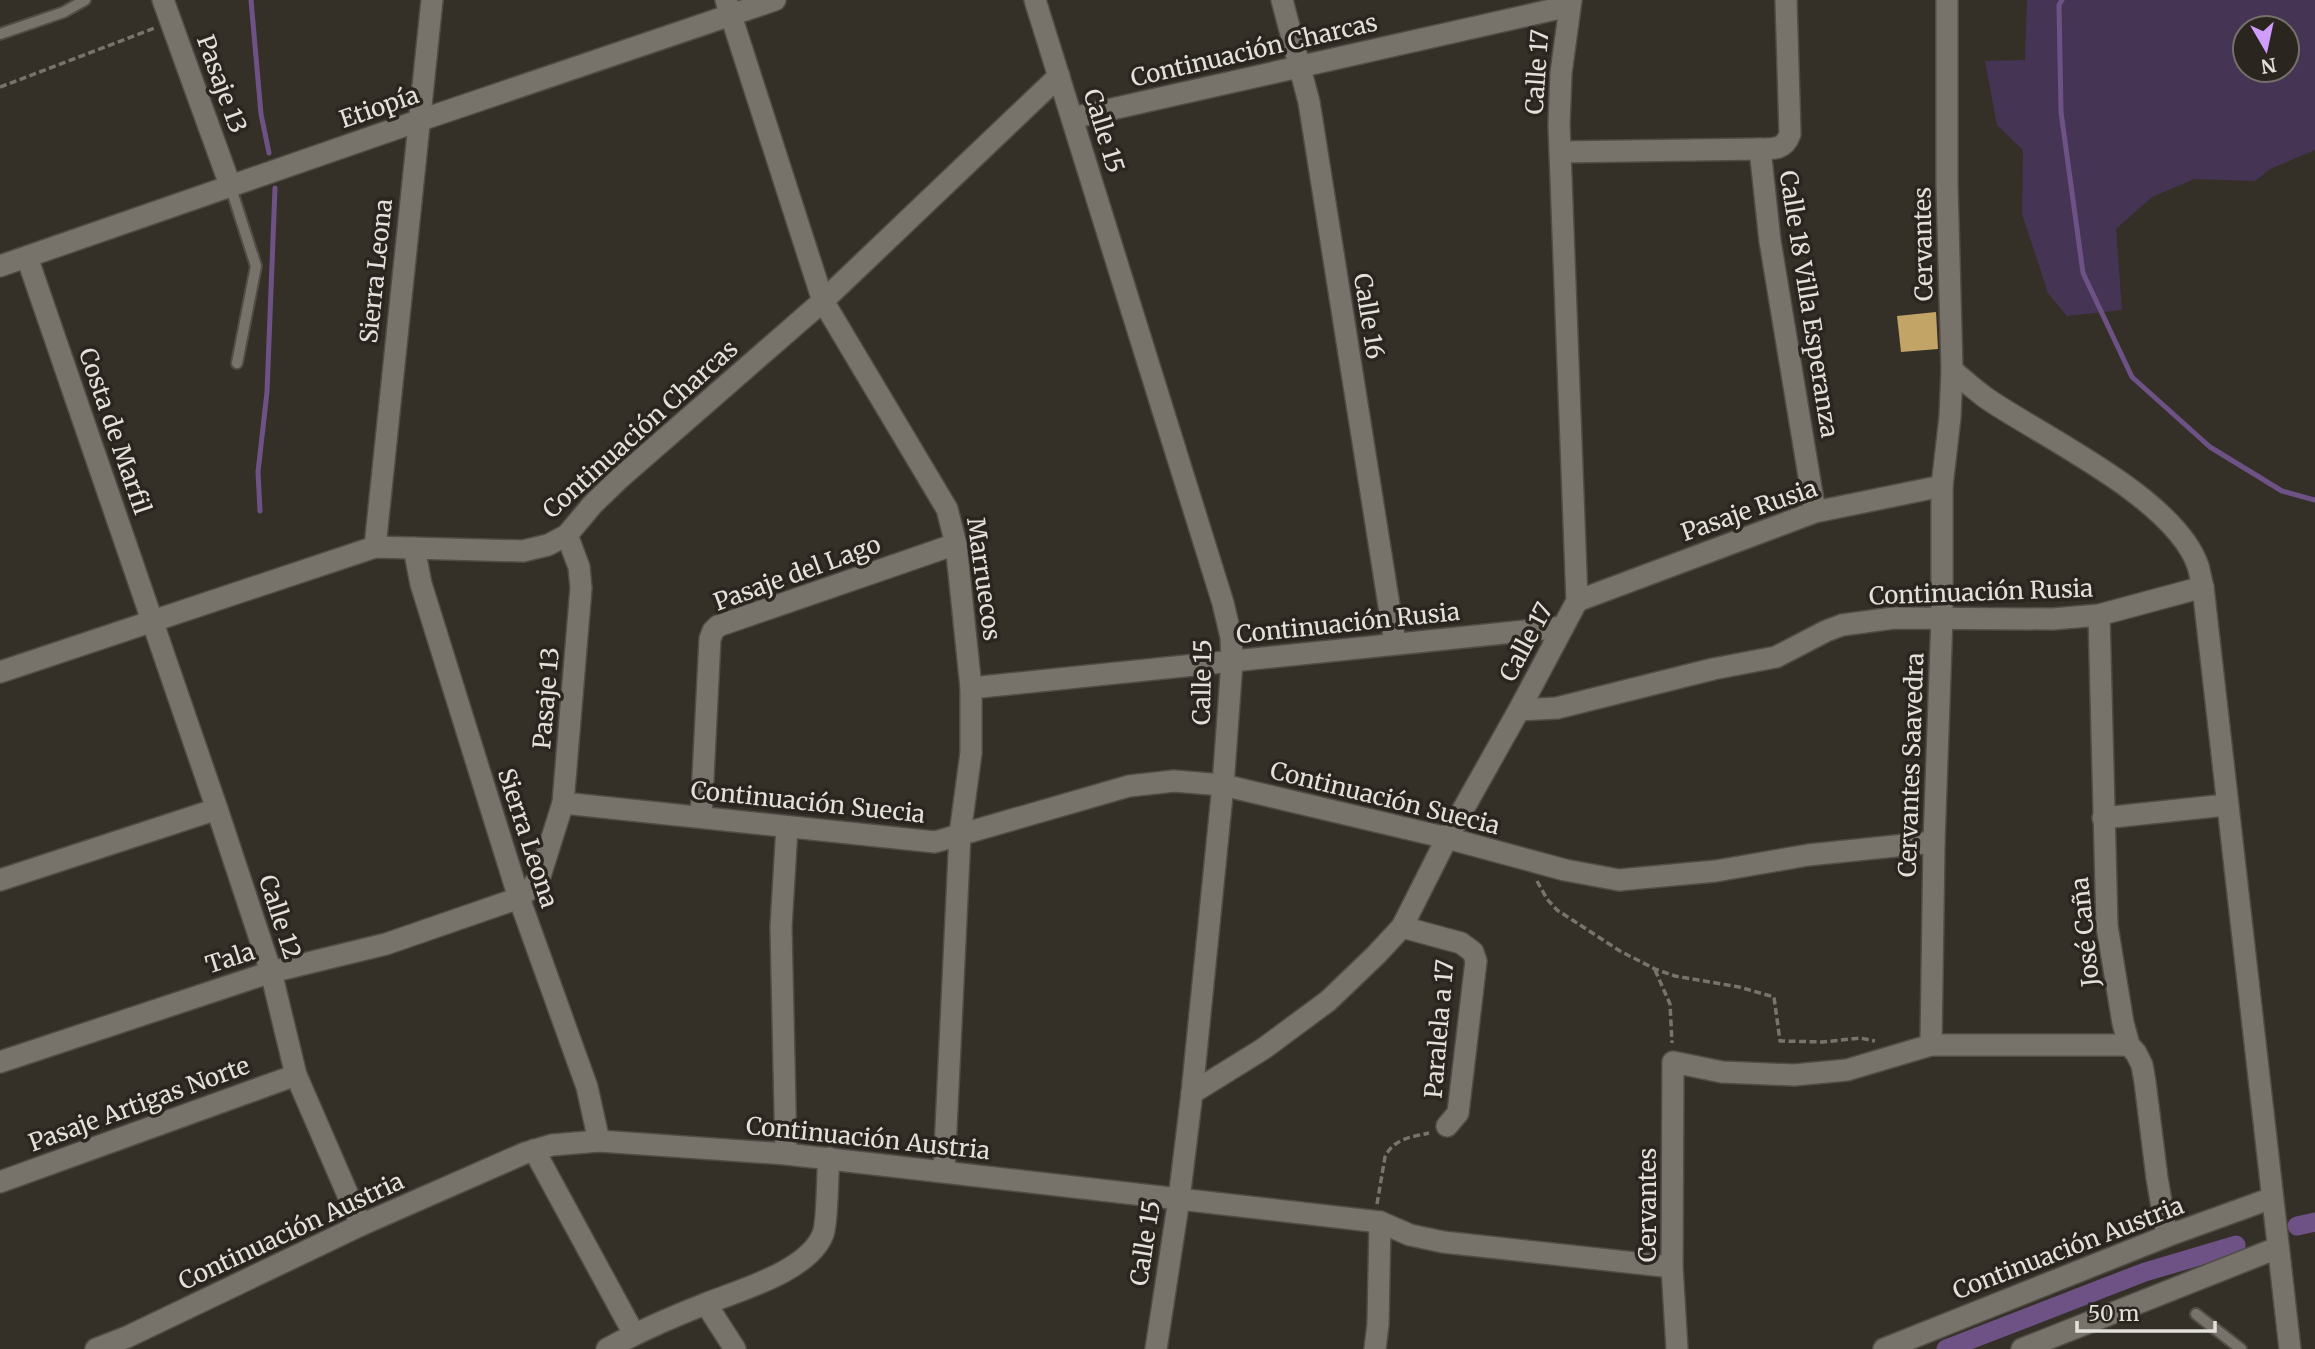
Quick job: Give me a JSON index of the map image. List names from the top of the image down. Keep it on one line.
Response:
{"streets":{"street":["Continuación Charcas","Calle 17","Pasaje 13","Etiopía","Calle 15","Cervantes","Sierra Leona","Calle 18 Villa Esperanza","Calle 16","Costa de Marfil","Pasaje Rusia","Pasaje del Lago","Marruecos","Continuación Rusia","Cervantes Saavedra","Continuación Suecia","Calle 12","José Caña","Tala","Paralela a 17","Pasaje Artigas Norte","Continuación Austria"]},"crossings":[["Continuación Charcas","Calle 17"],["Continuación Charcas","Pasaje 13"],["Continuación Charcas","Calle 15"],["Continuación Charcas","Sierra Leona"],["Continuación Charcas","Calle 16"],["Continuación Charcas","Costa de Marfil"],["Continuación Charcas","Marruecos"],["Continuación Charcas","Calle 12"],["Calle 17","Calle 15"],["Calle 17","Pasaje Rusia"],["Calle 17","Continuación Rusia"],["Calle 17","Continuación Suecia"],["Calle 17","Paralela a 17"],["Pasaje 13","Etiopía"],["Pasaje 13","Sierra Leona"],["Pasaje 13","Continuación Suecia"],["Pasaje 13","Tala"],["Etiopía","Sierra Leona"],["Etiopía","Costa de Marfil"],["Etiopía","Marruecos"],["Calle 15","Continuación Rusia"],["Calle 15","Continuación Suecia"],["Calle 15","Continuación Austria"],["Cervantes","Pasaje Rusia"],["Cervantes","Cervantes Saavedra"],["Cervantes","Continuación Austria"],["Sierra Leona","Tala"],["Sierra Leona","Continuación Austria"],["Calle 18 Villa Esperanza","Pasaje Rusia"],["Calle 16","Continuación Rusia"],["Costa de Marfil","Calle 12"],["Pasaje Rusia","Cervantes Saavedra"],["Pasaje del Lago","Marruecos"],["Pasaje del Lago","Continuación Suecia"],["Marruecos","Continuación Rusia"],["Marruecos","Continuación Suecia"],["Marruecos","Continuación Austria"],["Continuación Rusia","Cervantes Saavedra"],["Continuación Rusia","José Caña"],["Cervantes Saavedra","Continuación Suecia"],["Calle 12","Tala"],["Calle 12","Pasaje Artigas Norte"],["Calle 12","Continuación Austria"],["José Caña","Continuación Austria"],["Paralela a 17","Continuación Austria"]],"scale_bar":"50 m","north":"bottom"}
